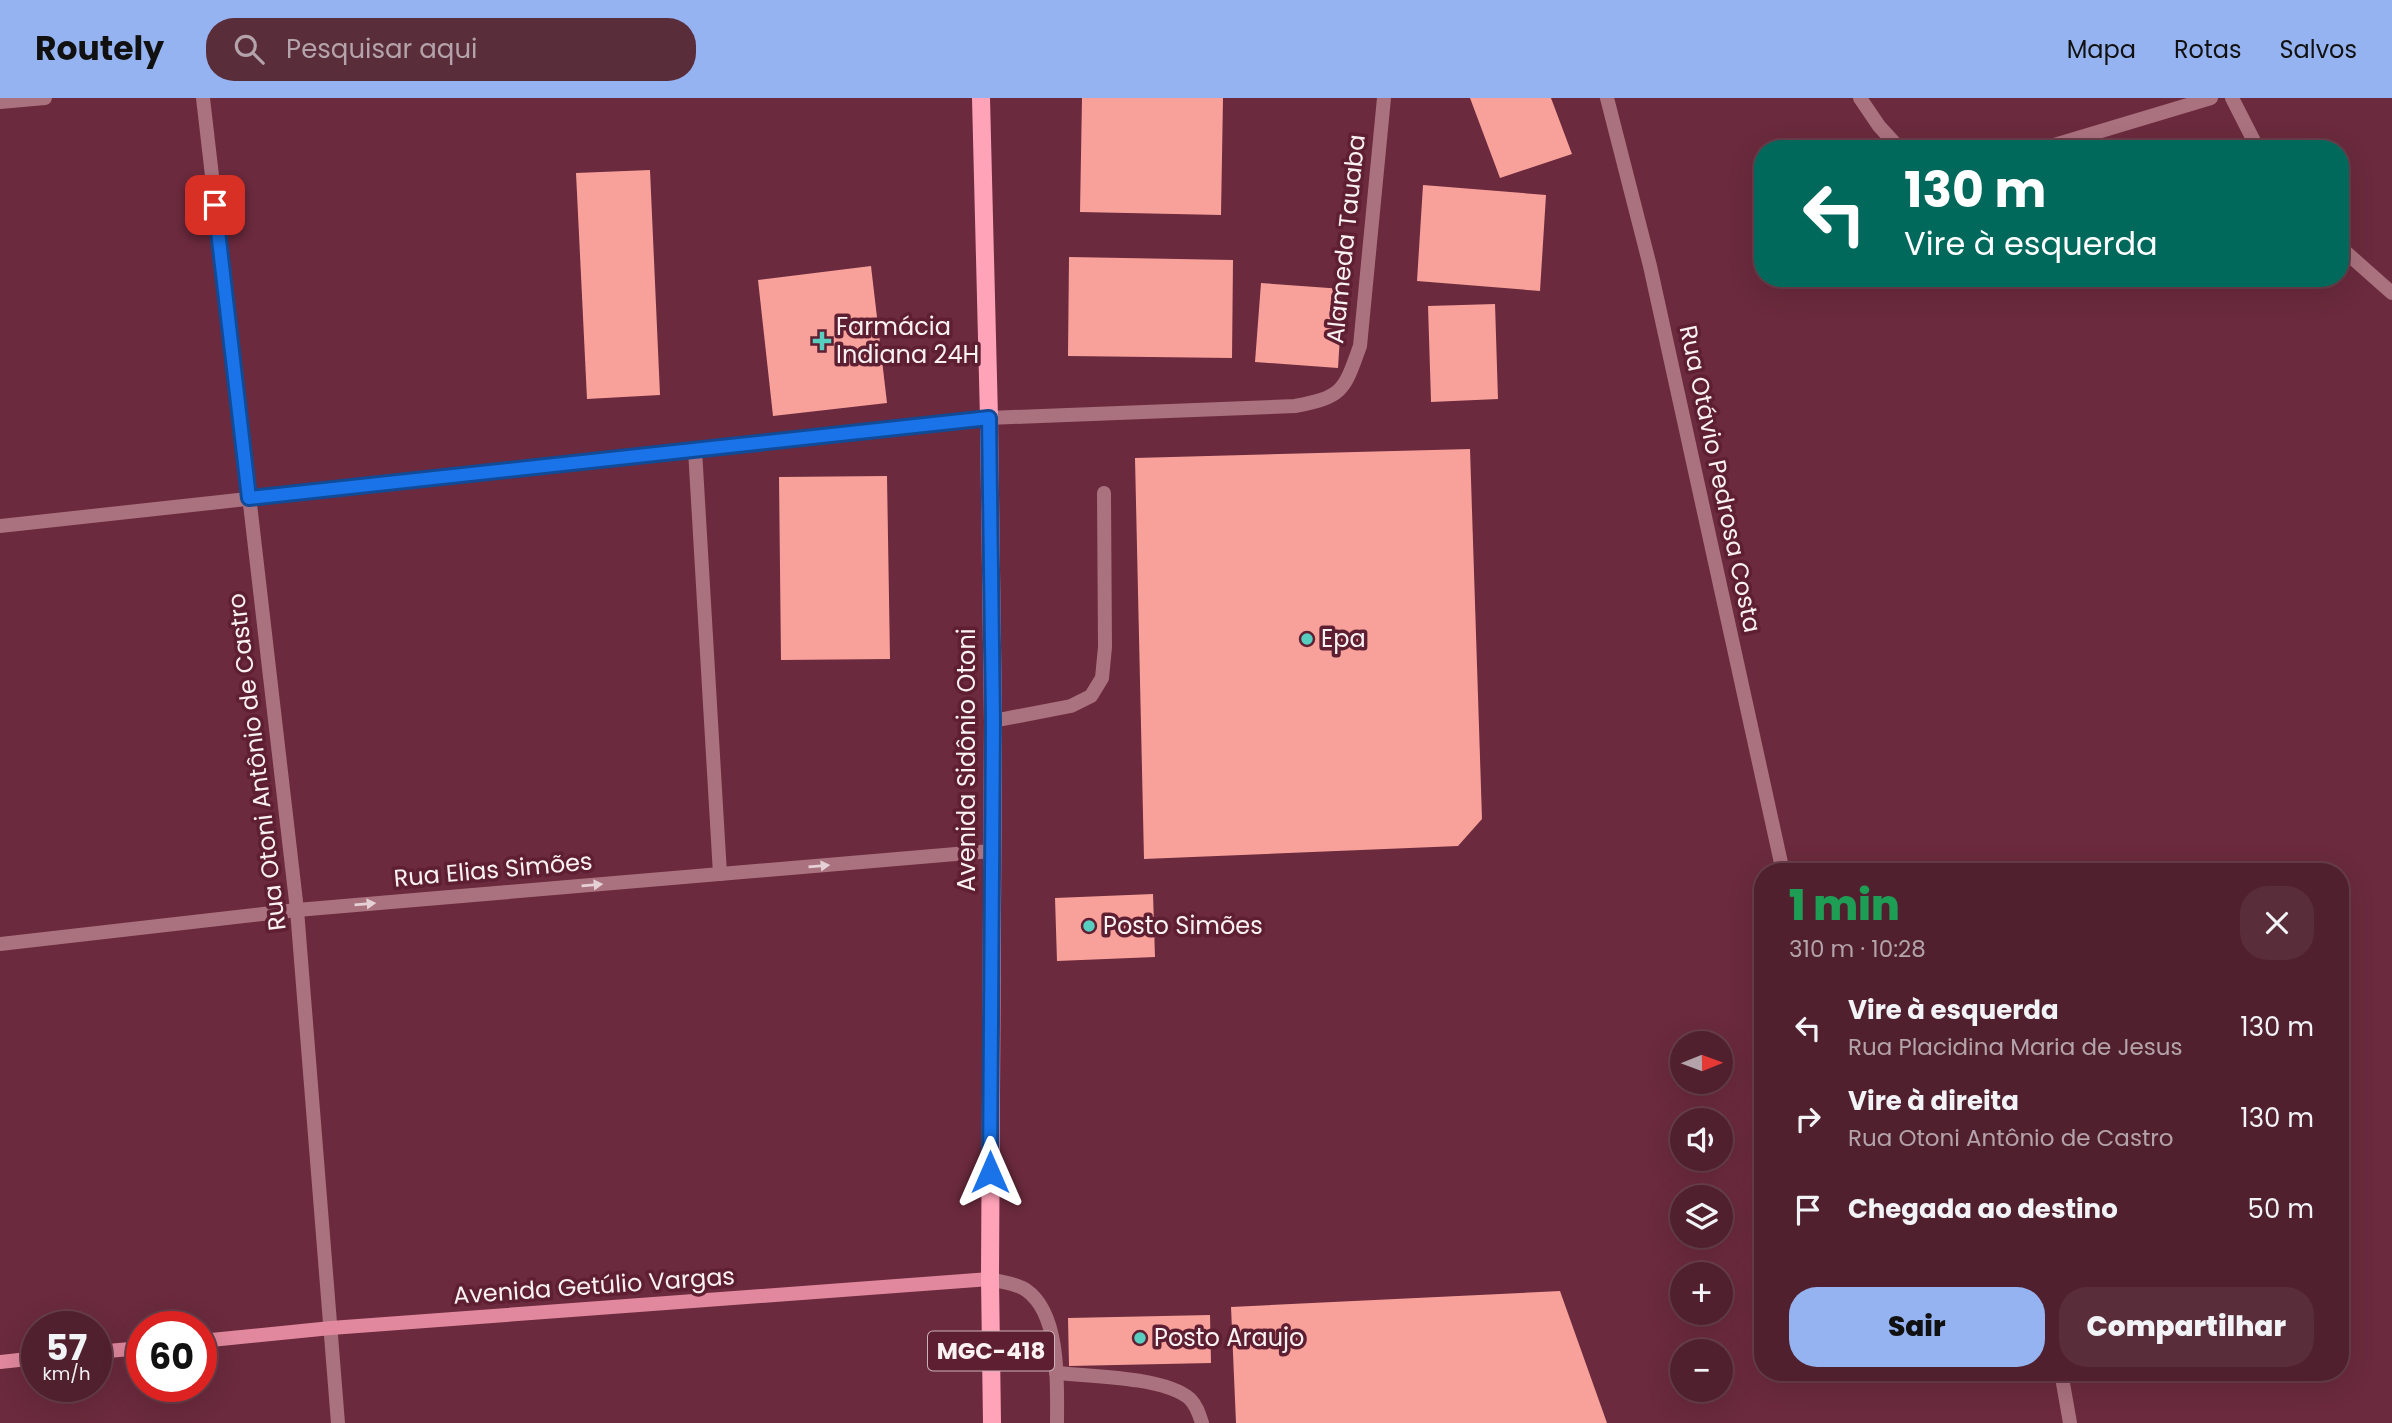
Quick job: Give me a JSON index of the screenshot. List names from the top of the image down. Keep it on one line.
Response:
{"streets":{"main road":["Avenida Sidônio Otoni","Avenida Getúlio Vargas","MGC-418"],"street":["Alameda Tauaba","Rua Otávio Pedrosa Costa","Rua Otoni Antônio de Castro","Rua Elias Simões"]},"crossings":[["Alameda Tauaba","Avenida Sidônio Otoni"],["Avenida Sidônio Otoni","Rua Elias Simões"],["Avenida Sidônio Otoni","Avenida Getúlio Vargas"],["Rua Otoni Antônio de Castro","Rua Elias Simões"],["Rua Otoni Antônio de Castro","Avenida Getúlio Vargas"]],"one_way":["Rua Elias Simões"],"places":{"health":["Farmácia Indiana 24H"],"other":["Epa","Posto Simões","Posto Araujo"]},"north":"right","page":{"header":"Routely","search":"Pesquisar aqui","nav":["Mapa","Rotas","Salvos"],"turn":["130 m","Vire à esquerda"],"heading":["1 min","310 m · 10:28"],"list":[{"name":"Vire à esquerda","note":"Rua Placidina Maria de Jesus","value":"130 m"},{"name":"Vire à direita","note":"Rua Otoni Antônio de Castro","value":"130 m"},{"name":"Chegada ao destino","value":"50 m"}],"map_buttons":["+","−"],"buttons":["Sair","Compartilhar"],"speed":"57 km/h","limit":"60"}}
